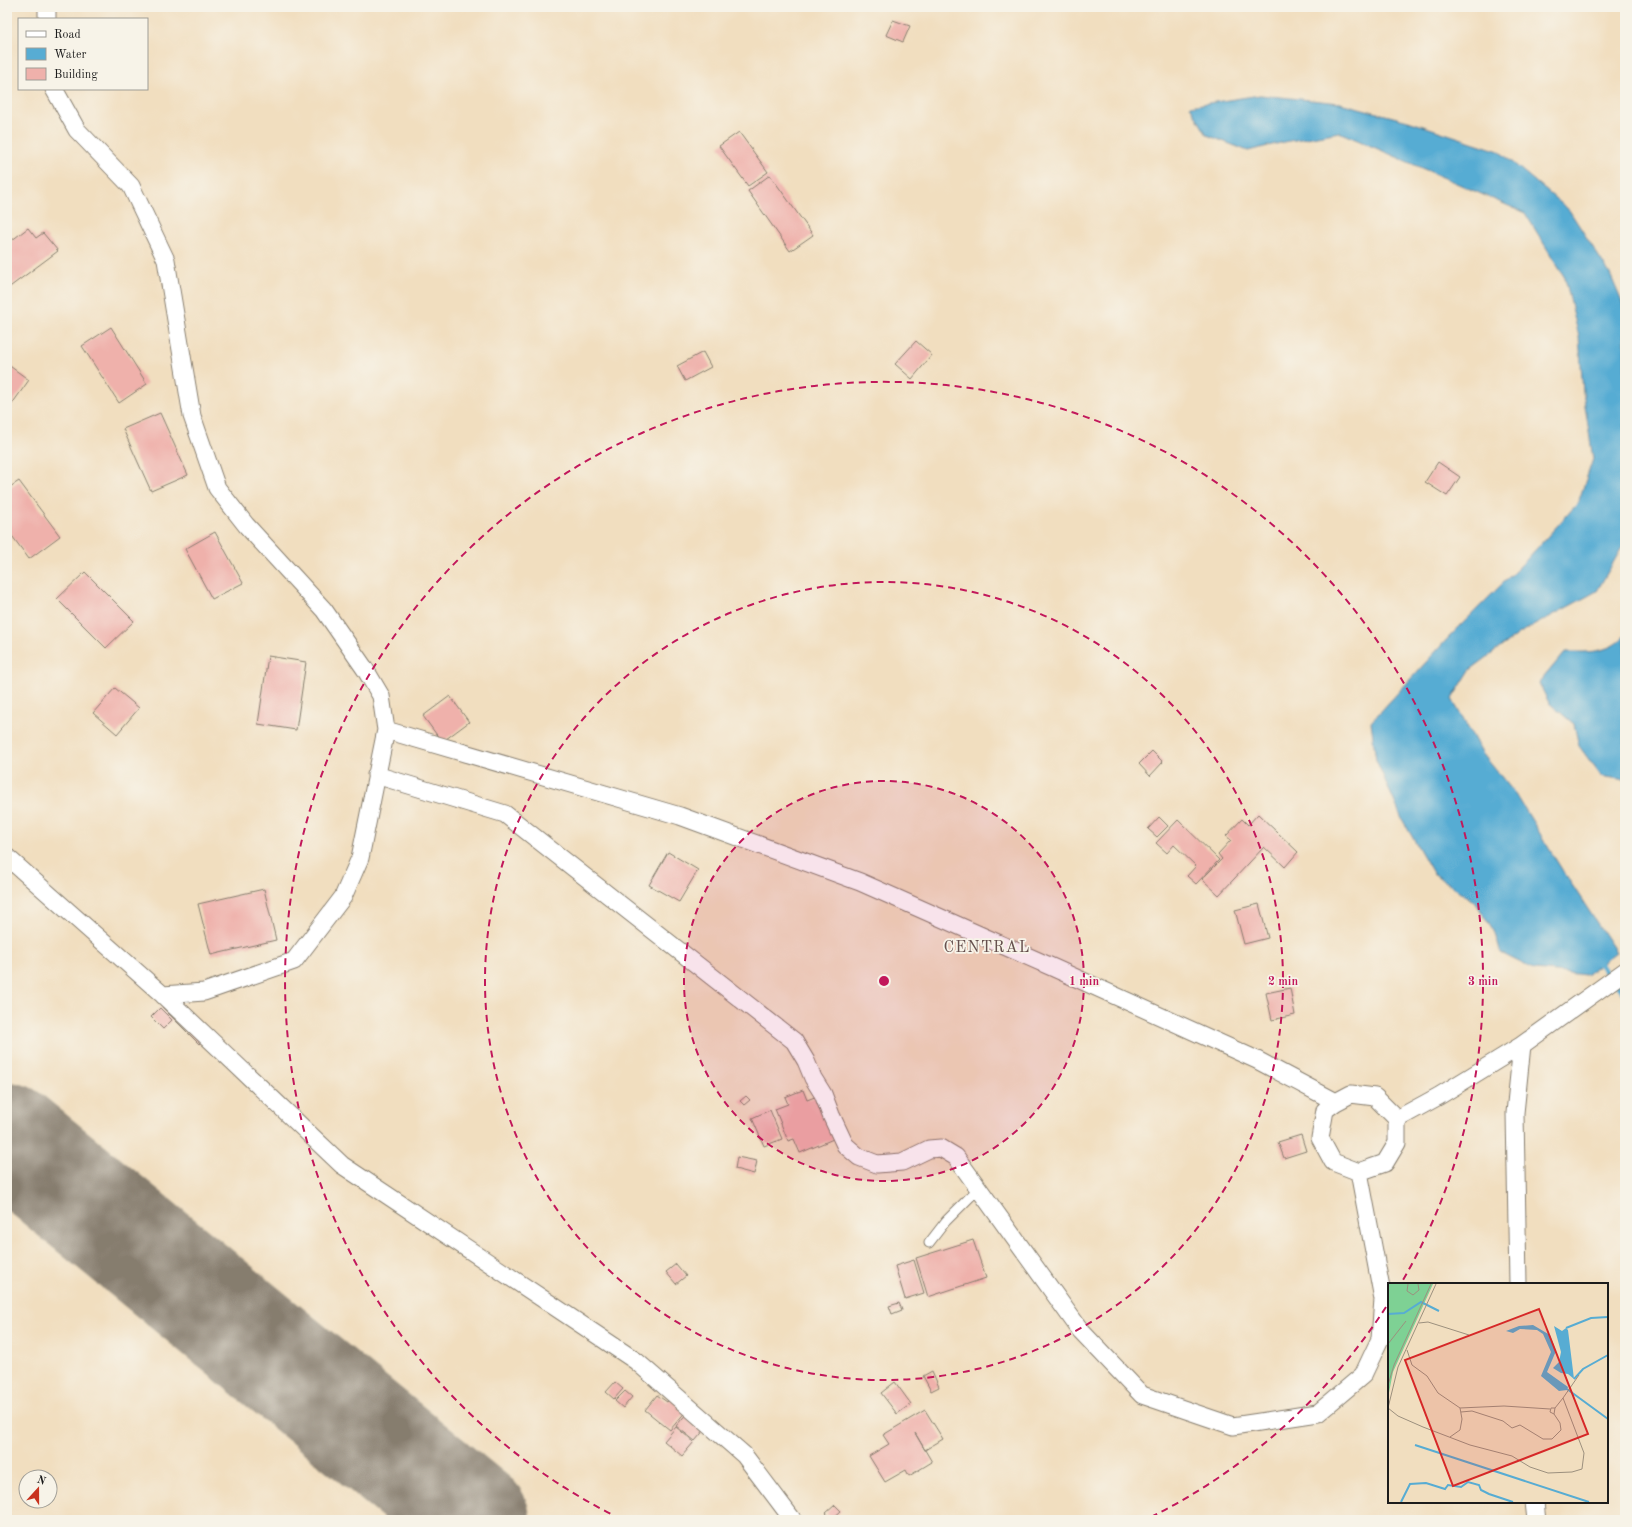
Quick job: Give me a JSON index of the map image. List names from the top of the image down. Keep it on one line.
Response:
{"districts":["CENTRAL"],"legend":["Road","Water","Building"],"north":"top","rings":["1 min","2 min","3 min"]}
